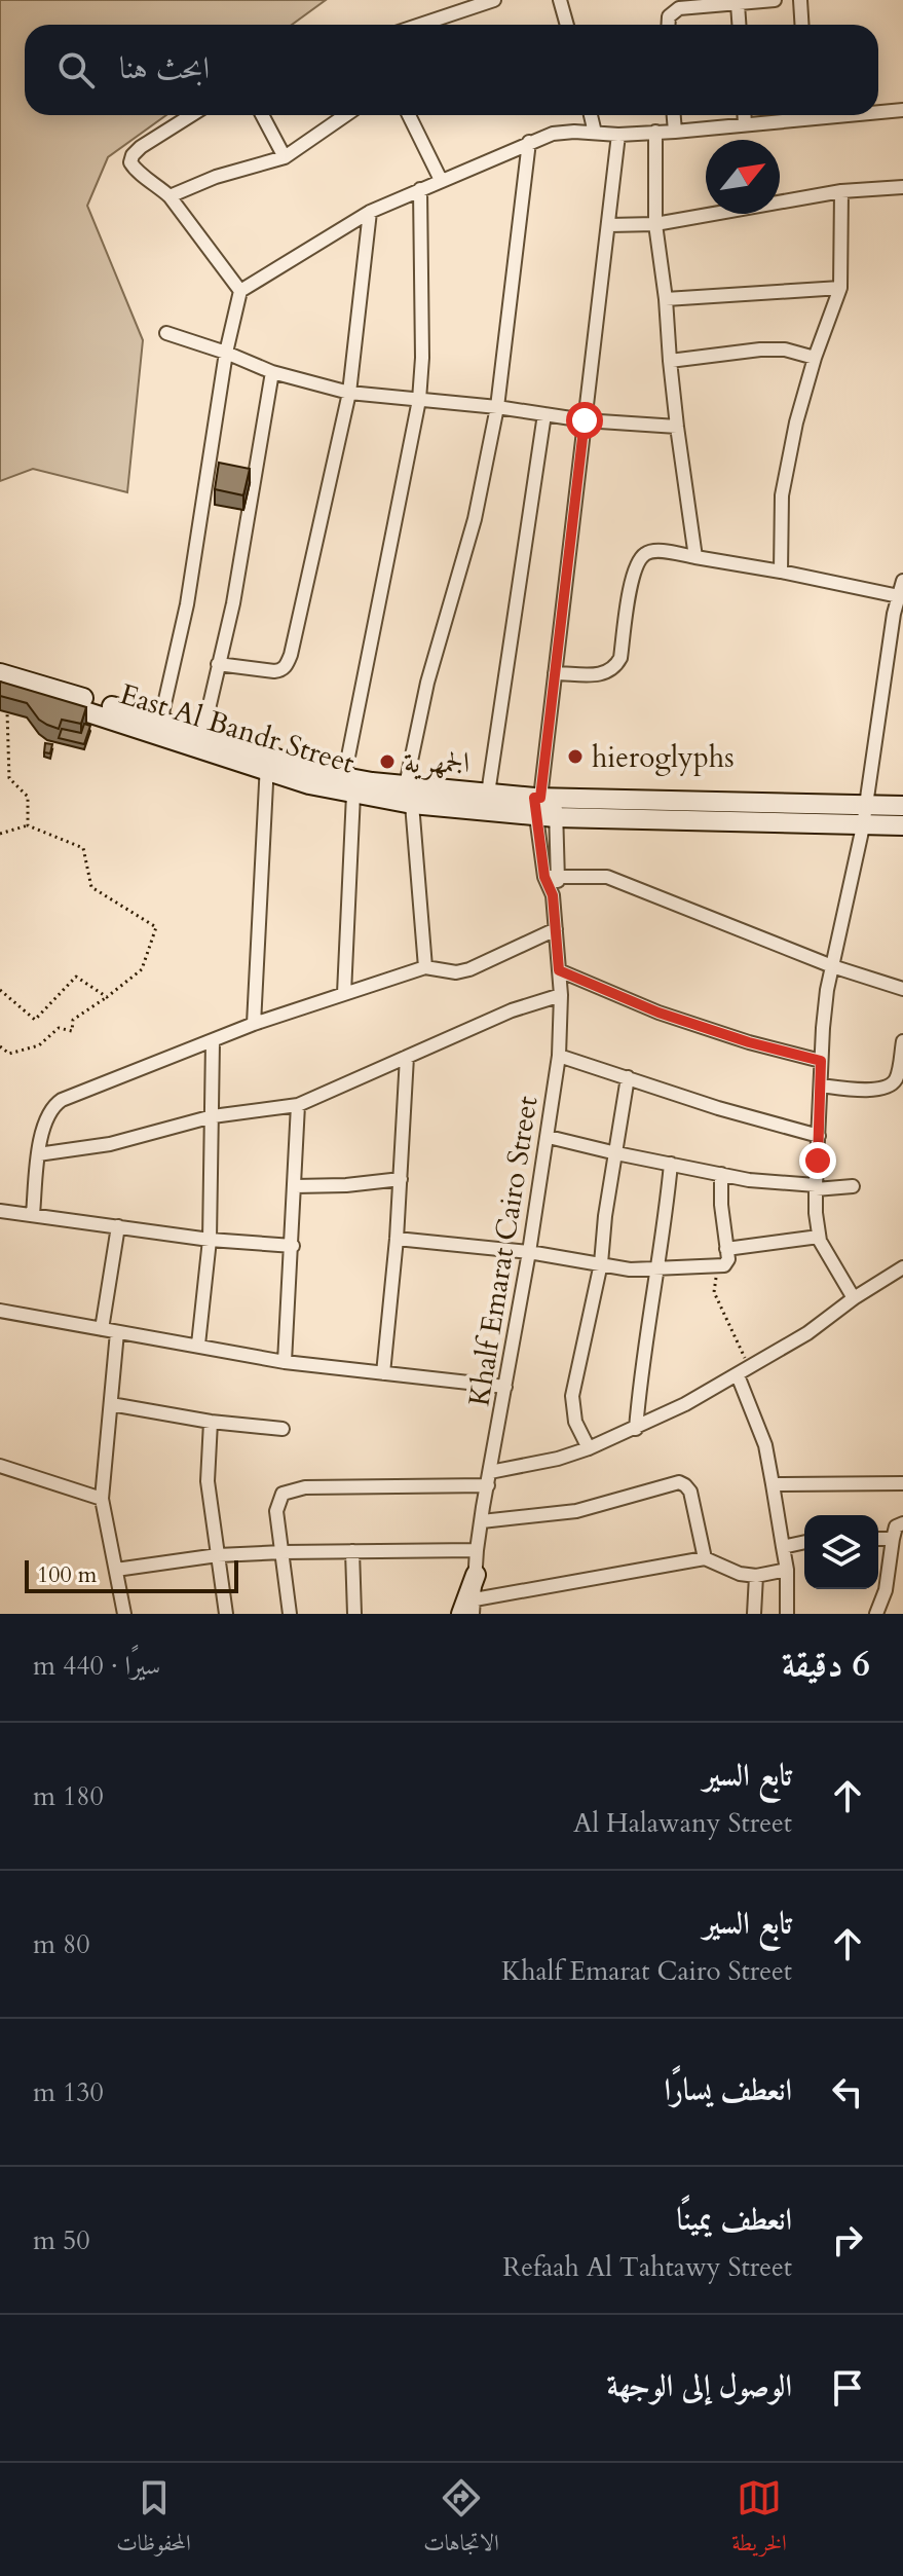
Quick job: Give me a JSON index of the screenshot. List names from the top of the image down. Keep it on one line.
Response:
{"streets":{"main road":["East Al Bandr Street"],"street":["Khalf Emarat Cairo Street"]},"crossings":[["East Al Bandr Street","Khalf Emarat Cairo Street"]],"places":["hieroglyphs","الجمهرية"],"scale_bar":"100 m","north":"top right","page":{"search":"ابحث هنا","scale":"100 m","heading":["6 دقيقة","سيرًا · 440 m"],"list":[["تابع السير","Al Halawany Street","180 m"],["تابع السير","Khalf Emarat Cairo Street","80 m"],["انعطف يسارًا","130 m"],["انعطف يمينًا","Refaah Al Tahtawy Street","50 m"],"الوصول إلى الوجهة"],"nav":["الخريطة","الاتجاهات","المحفوظات"]}}
